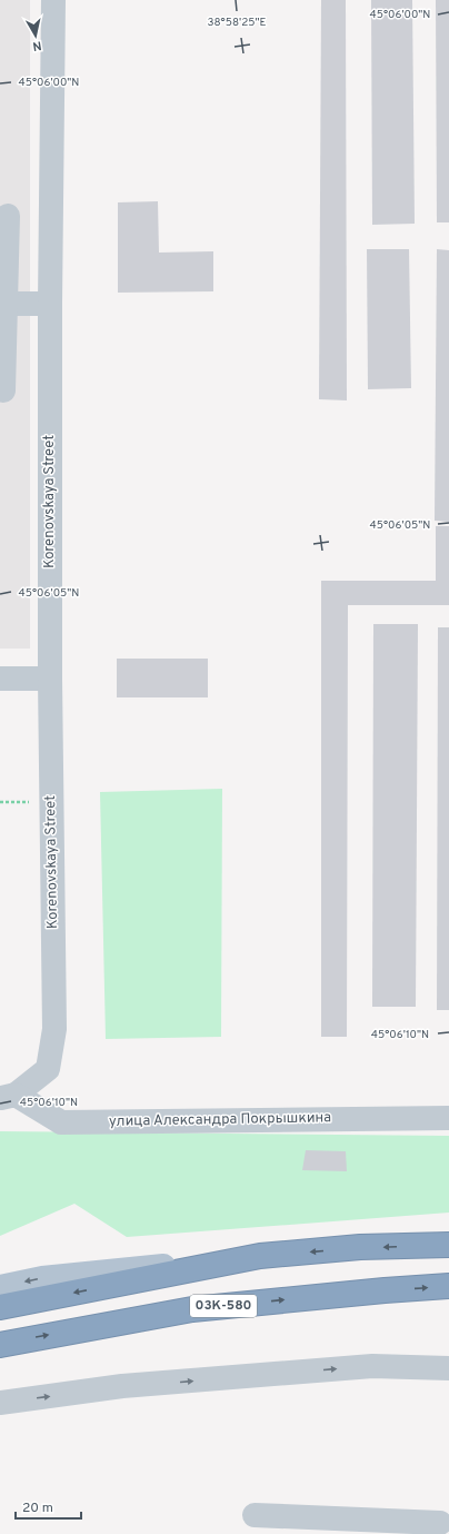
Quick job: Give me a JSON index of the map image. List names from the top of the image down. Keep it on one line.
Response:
{"streets":{"highway":["03К-580"],"street":["Korenovskaya Street","улица Александра Покрышкина"]},"crossings":[["Korenovskaya Street","улица Александра Покрышкина"]],"scale_bar":"20 m","north":"bottom","coordinates":["45°06'00\"N","38°58'25\"E","45°06'05\"N","45°06'10\"N"]}
